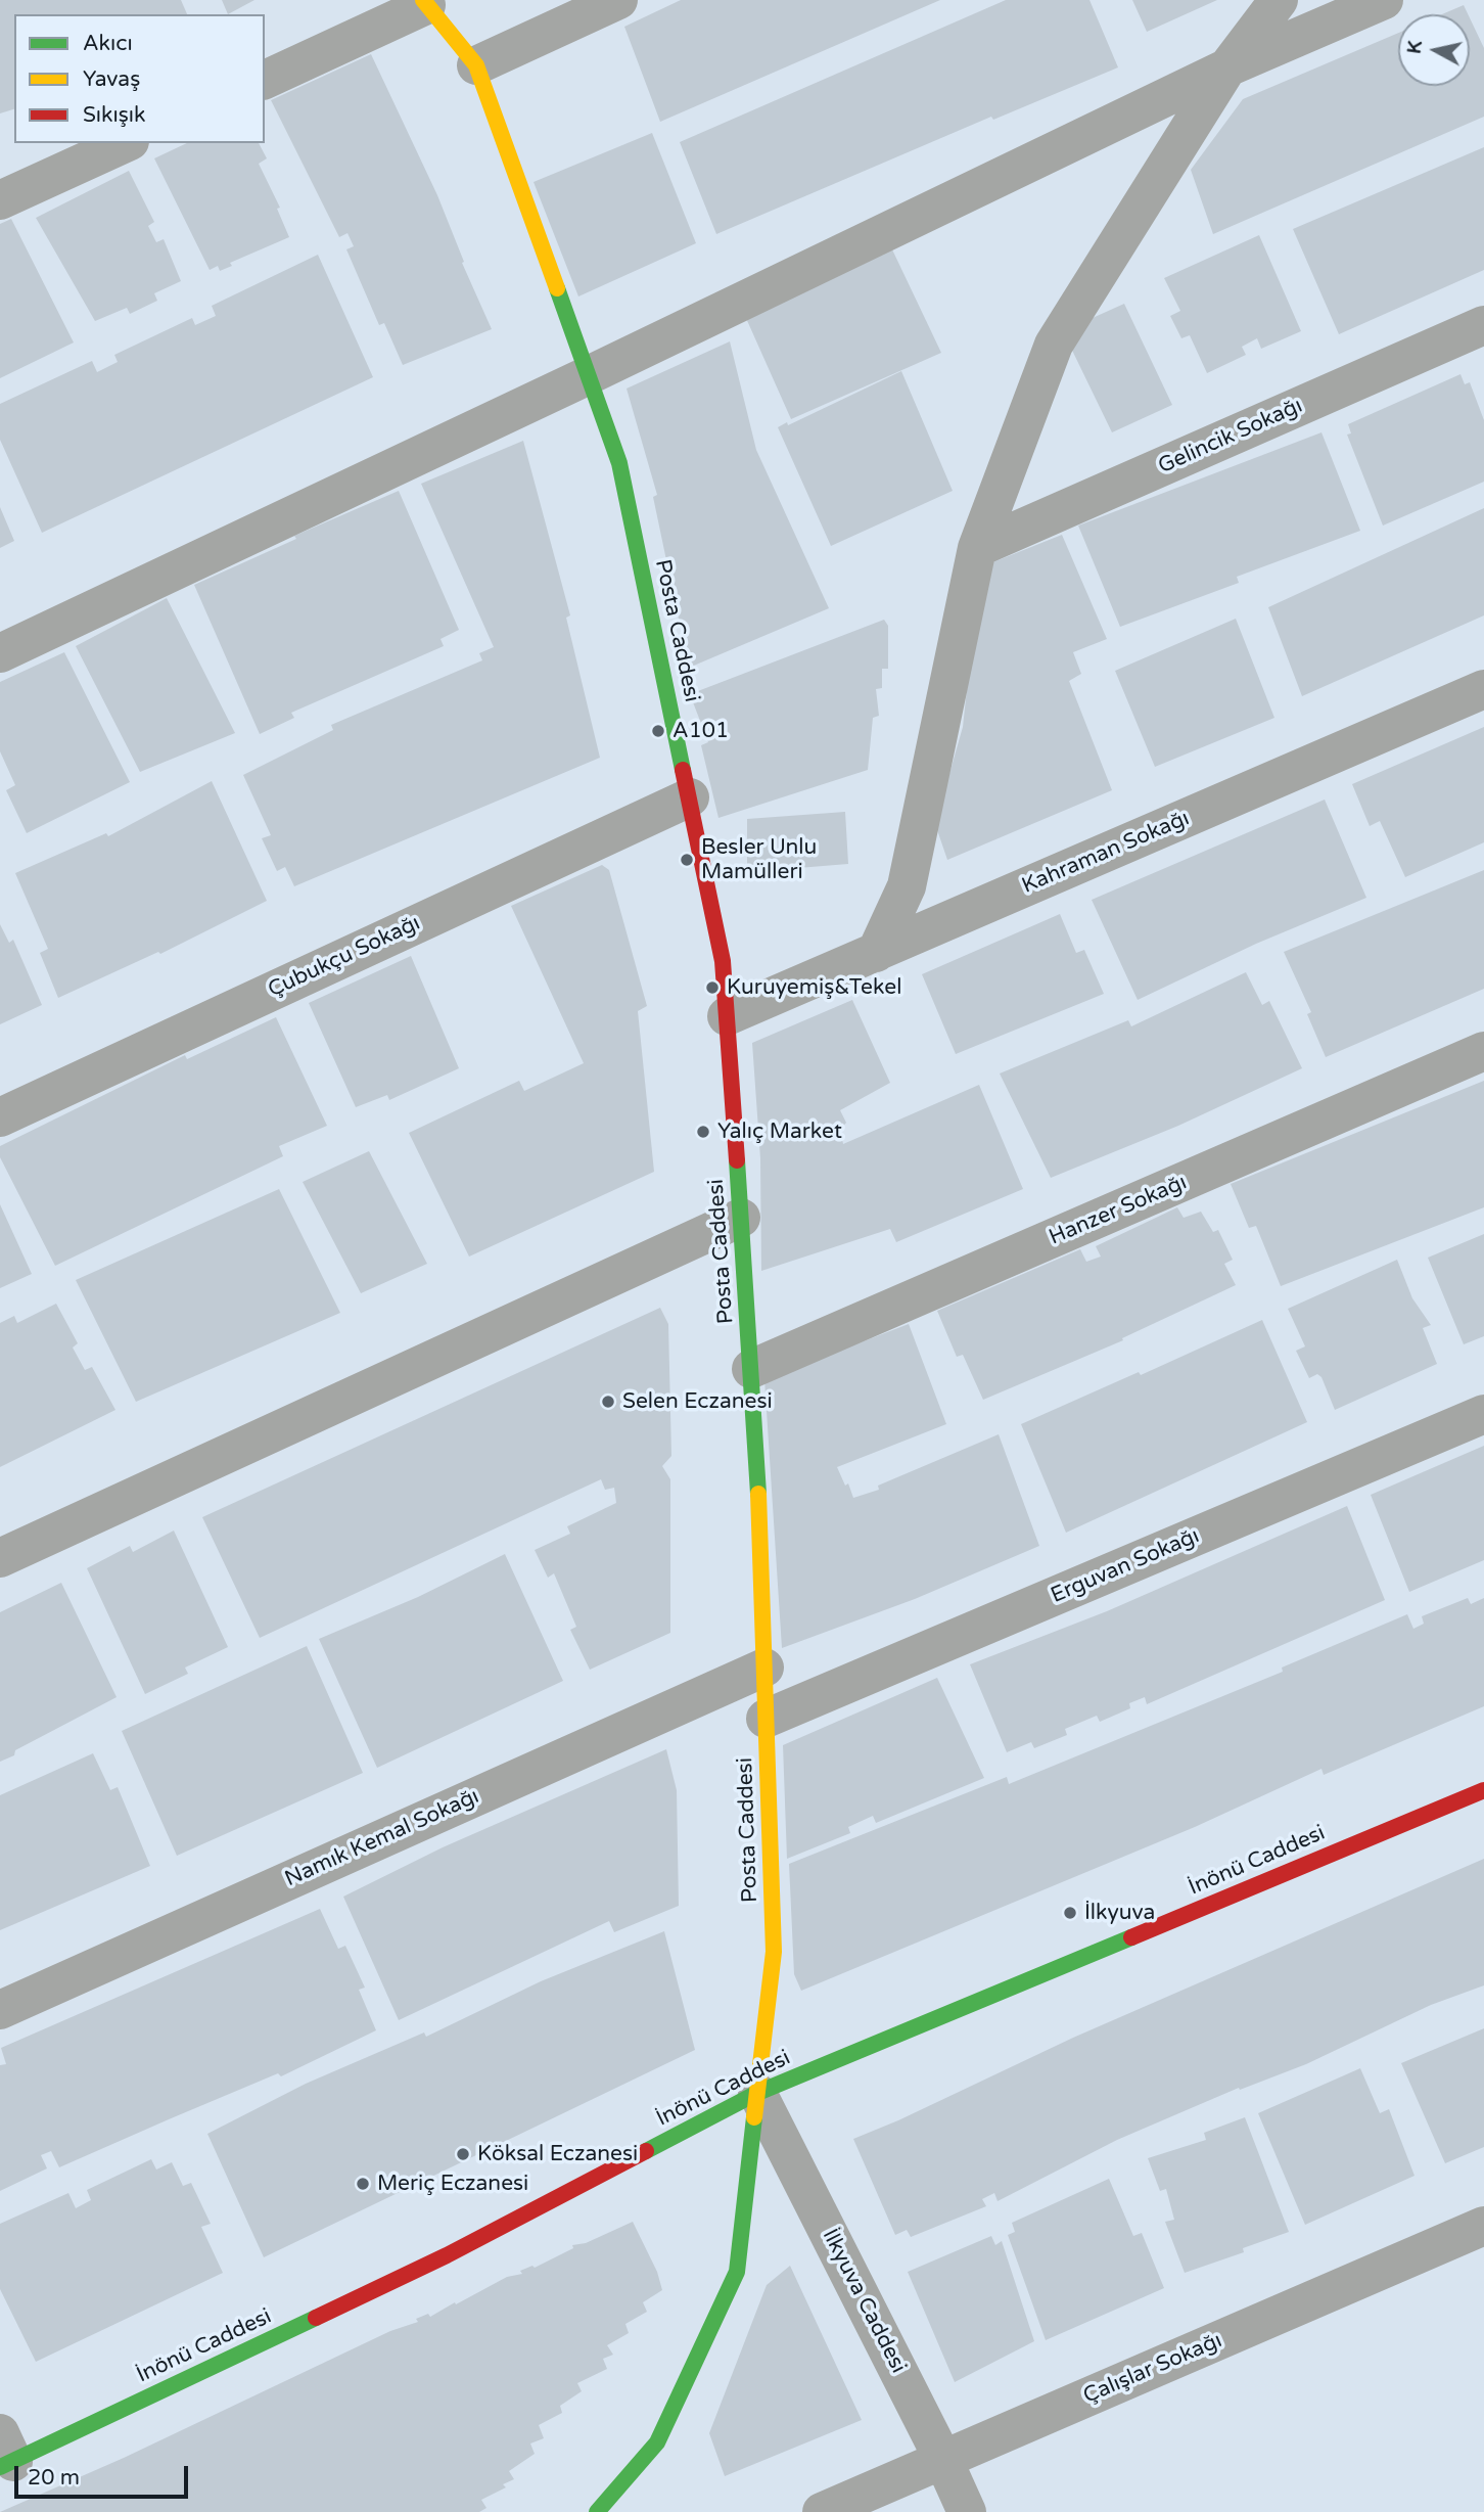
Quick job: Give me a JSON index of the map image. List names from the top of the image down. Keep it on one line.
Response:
{"streets":{"main road":["Posta Caddesi","İnönü Caddesi"],"street":["Gelincik Sokağı","Kahraman Sokağı","Çubukçu Sokağı","Hanzer Sokağı","Erguvan Sokağı","Namık Kemal Sokağı","İlkyuva Caddesi","Çalışlar Sokağı"]},"crossings":[["Posta Caddesi","Kahraman Sokağı"],["Posta Caddesi","Çubukçu Sokağı"],["Posta Caddesi","Hanzer Sokağı"],["Posta Caddesi","Erguvan Sokağı"],["Posta Caddesi","Namık Kemal Sokağı"],["Posta Caddesi","İnönü Caddesi"],["Posta Caddesi","İlkyuva Caddesi"],["İnönü Caddesi","İlkyuva Caddesi"],["İlkyuva Caddesi","Çalışlar Sokağı"]],"places":["A101","Besler Unlu Mamülleri","Kuruyemiş&Tekel","Yalıç Market","Selen Eczanesi","İlkyuva","Köksal Eczanesi","Meriç Eczanesi"],"legend":["Akıcı","Yavaş","Sıkışık"],"scale_bar":"20 m","north":"left"}
